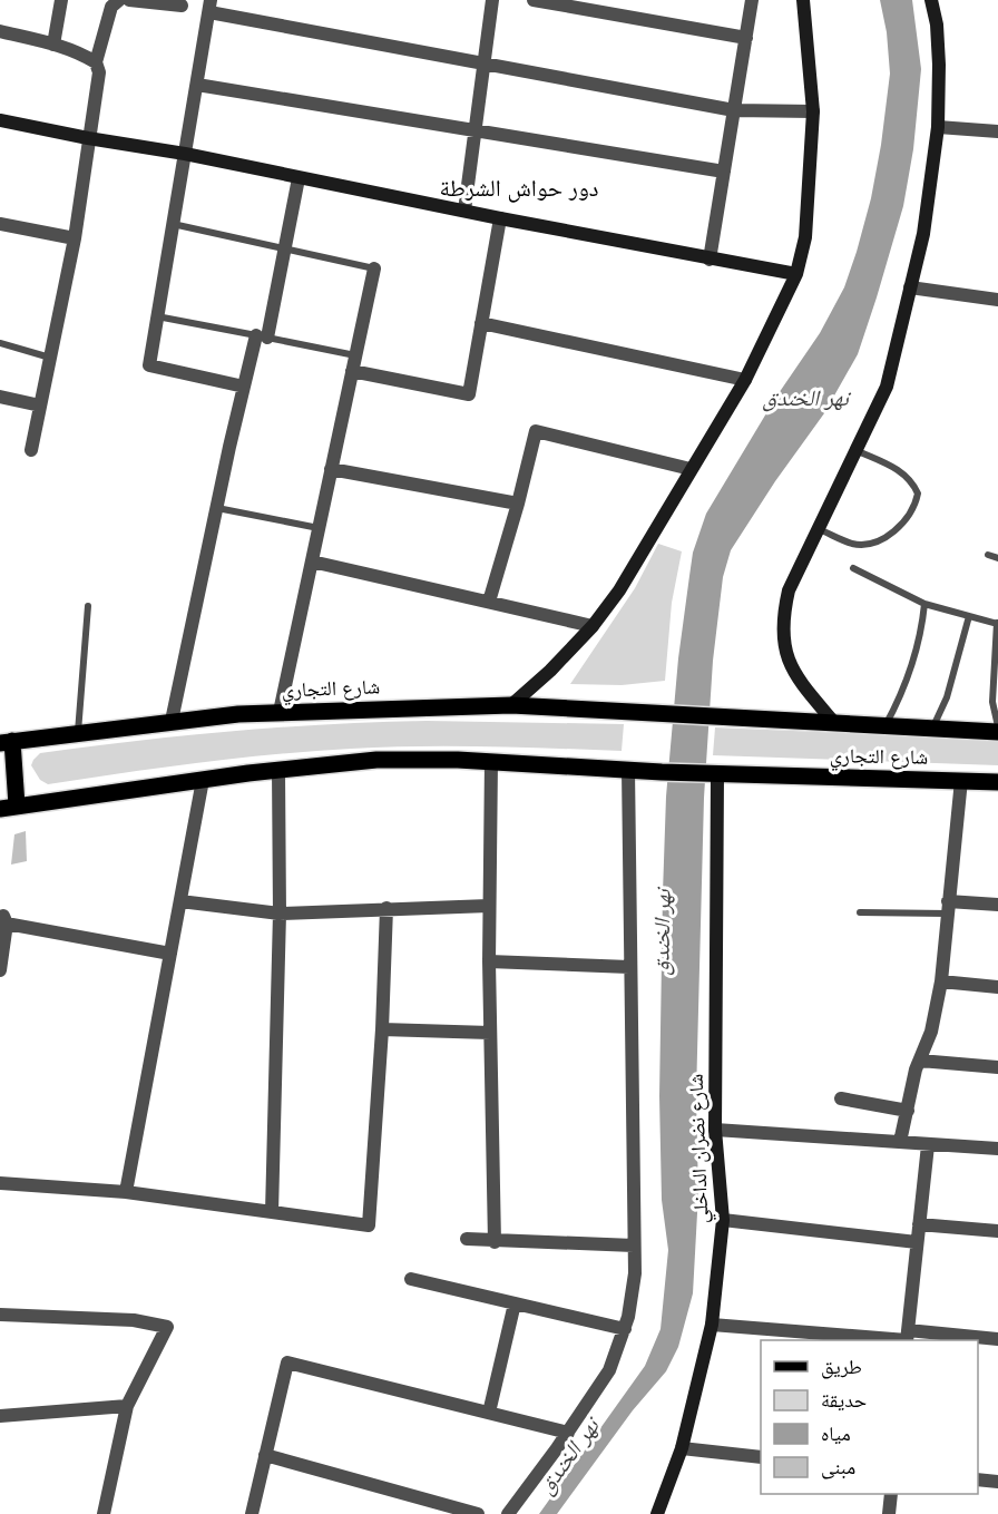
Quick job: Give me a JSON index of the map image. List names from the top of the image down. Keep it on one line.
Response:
{"streets":{"main road":["شارع التجاري","شارع نضران الداخلي"]},"crossings":[["شارع التجاري","شارع نضران الداخلي"]],"districts":["دور حواش الشرطة"],"water":["نهر الخندق"],"legend":["طريق","حديقة","مياه","مبنى"]}
